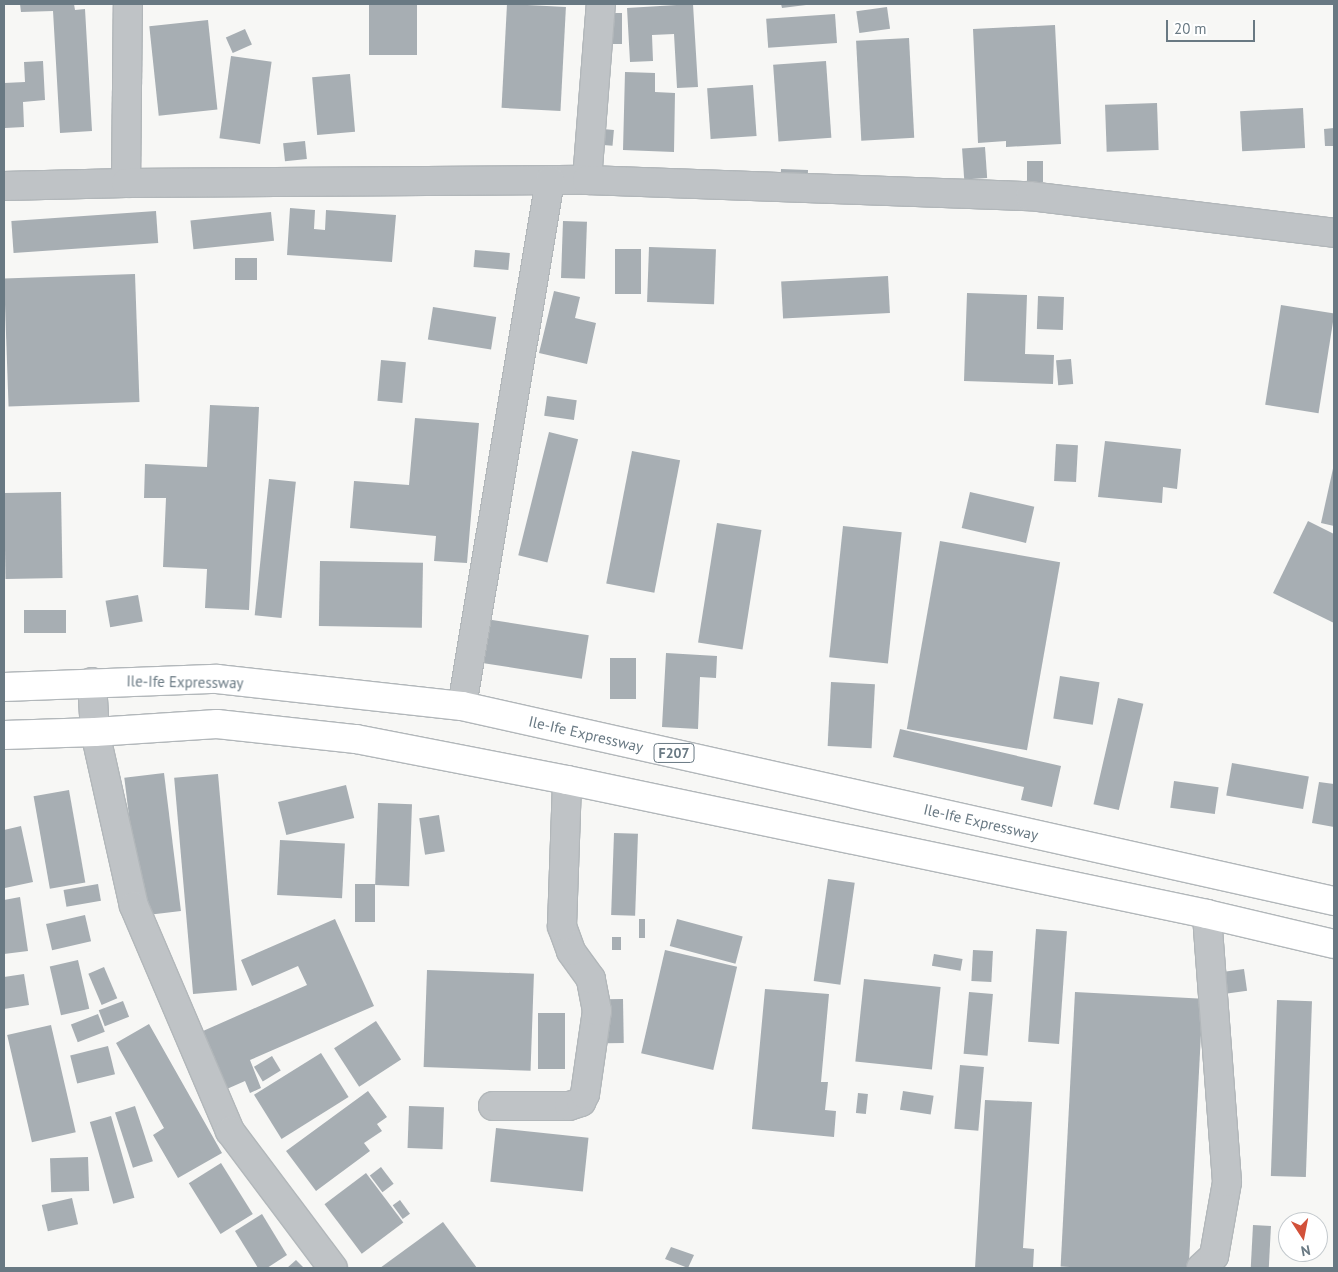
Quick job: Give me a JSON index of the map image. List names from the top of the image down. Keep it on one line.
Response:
{"streets":{"main road":["Ile-Ife Expressway","F207"]},"scale_bar":"20 m","north":"bottom"}
